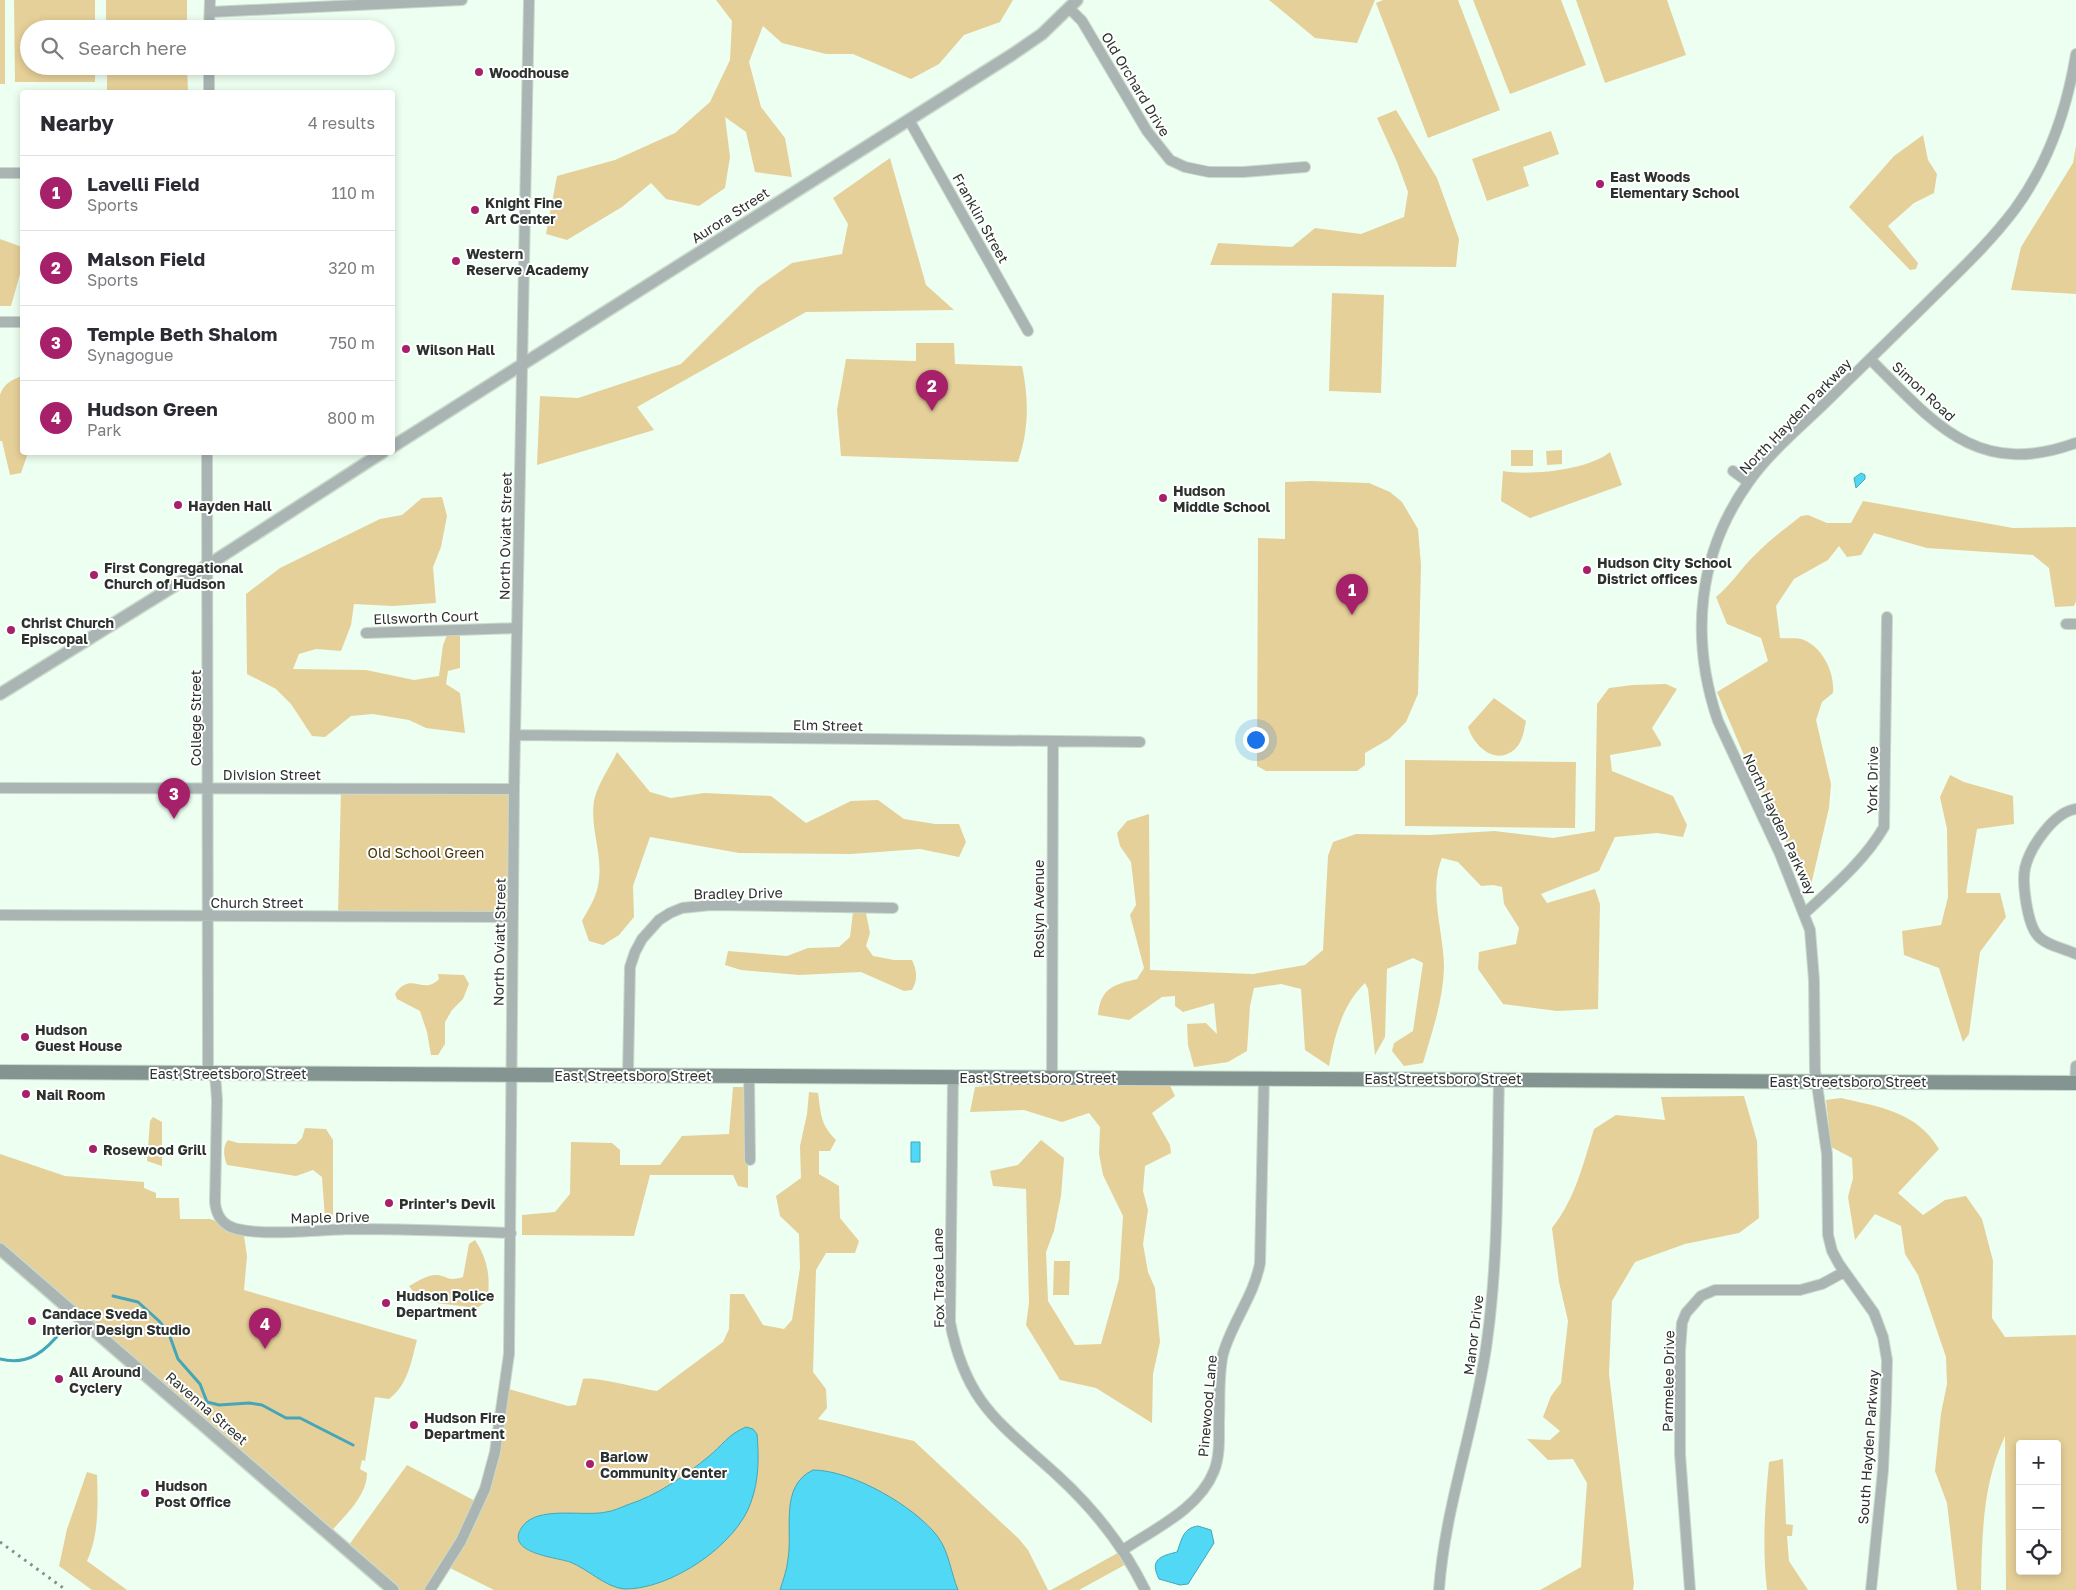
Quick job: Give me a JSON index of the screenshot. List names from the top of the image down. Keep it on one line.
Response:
{"streets":{"main road":["East Streetsboro Street"],"street":["Old Orchard Drive","Aurora Street","Franklin Street","Simon Road","North Hayden Parkway","North Oviatt Street","Ellsworth Court","College Street","Elm Street","Division Street","York Drive","Bradley Drive","Church Street","Roslyn Avenue","Maple Drive","Fox Trace Lane","Manor Drive","Parmelee Drive","Pinewood Lane","Ravenna Street","South Hayden Parkway"]},"crossings":[["Old Orchard Drive","Aurora Street"],["Aurora Street","Franklin Street"],["Aurora Street","North Oviatt Street"],["Simon Road","North Hayden Parkway"],["North Hayden Parkway","York Drive"],["North Hayden Parkway","East Streetsboro Street"],["North Hayden Parkway","South Hayden Parkway"],["North Oviatt Street","Ellsworth Court"],["North Oviatt Street","Elm Street"],["North Oviatt Street","Division Street"],["North Oviatt Street","Church Street"],["North Oviatt Street","East Streetsboro Street"],["North Oviatt Street","Maple Drive"],["College Street","Division Street"],["College Street","Church Street"],["College Street","East Streetsboro Street"],["College Street","Maple Drive"],["Elm Street","Roslyn Avenue"],["Bradley Drive","East Streetsboro Street"],["Roslyn Avenue","East Streetsboro Street"],["East Streetsboro Street","Fox Trace Lane"],["East Streetsboro Street","Manor Drive"],["East Streetsboro Street","Pinewood Lane"],["East Streetsboro Street","South Hayden Parkway"],["Fox Trace Lane","Pinewood Lane"],["Parmelee Drive","South Hayden Parkway"]],"parks":["Old School Green"],"places":["Woodhouse","East Woods Elementary School","Knight Fine Art Center","Western Reserve Academy","Wilson Hall","Hudson Middle School","Hayden Hall","Hudson City School District offices","First Congregational Church of Hudson","Christ Church Episcopal","Hudson Guest House","Nail Room","Rosewood Grill","Printer's Devil","Hudson Police Department","Candace Sveda Interior Design Studio","All Around Cyclery","Hudson Fire Department","Barlow Community Center","Hudson Post Office"],"page":{"search":"Search here","heading":["Nearby","4 results"],"list":[{"mark":"1","name":"Lavelli Field","note":"Sports","value":"110 m"},{"mark":"2","name":"Malson Field","note":"Sports","value":"320 m"},{"mark":"3","name":"Temple Beth Shalom","note":"Synagogue","value":"750 m"},{"mark":"4","name":"Hudson Green","note":"Park","value":"800 m"}],"pins":["2","1","3","4"],"map_buttons":["+","−"]}}
